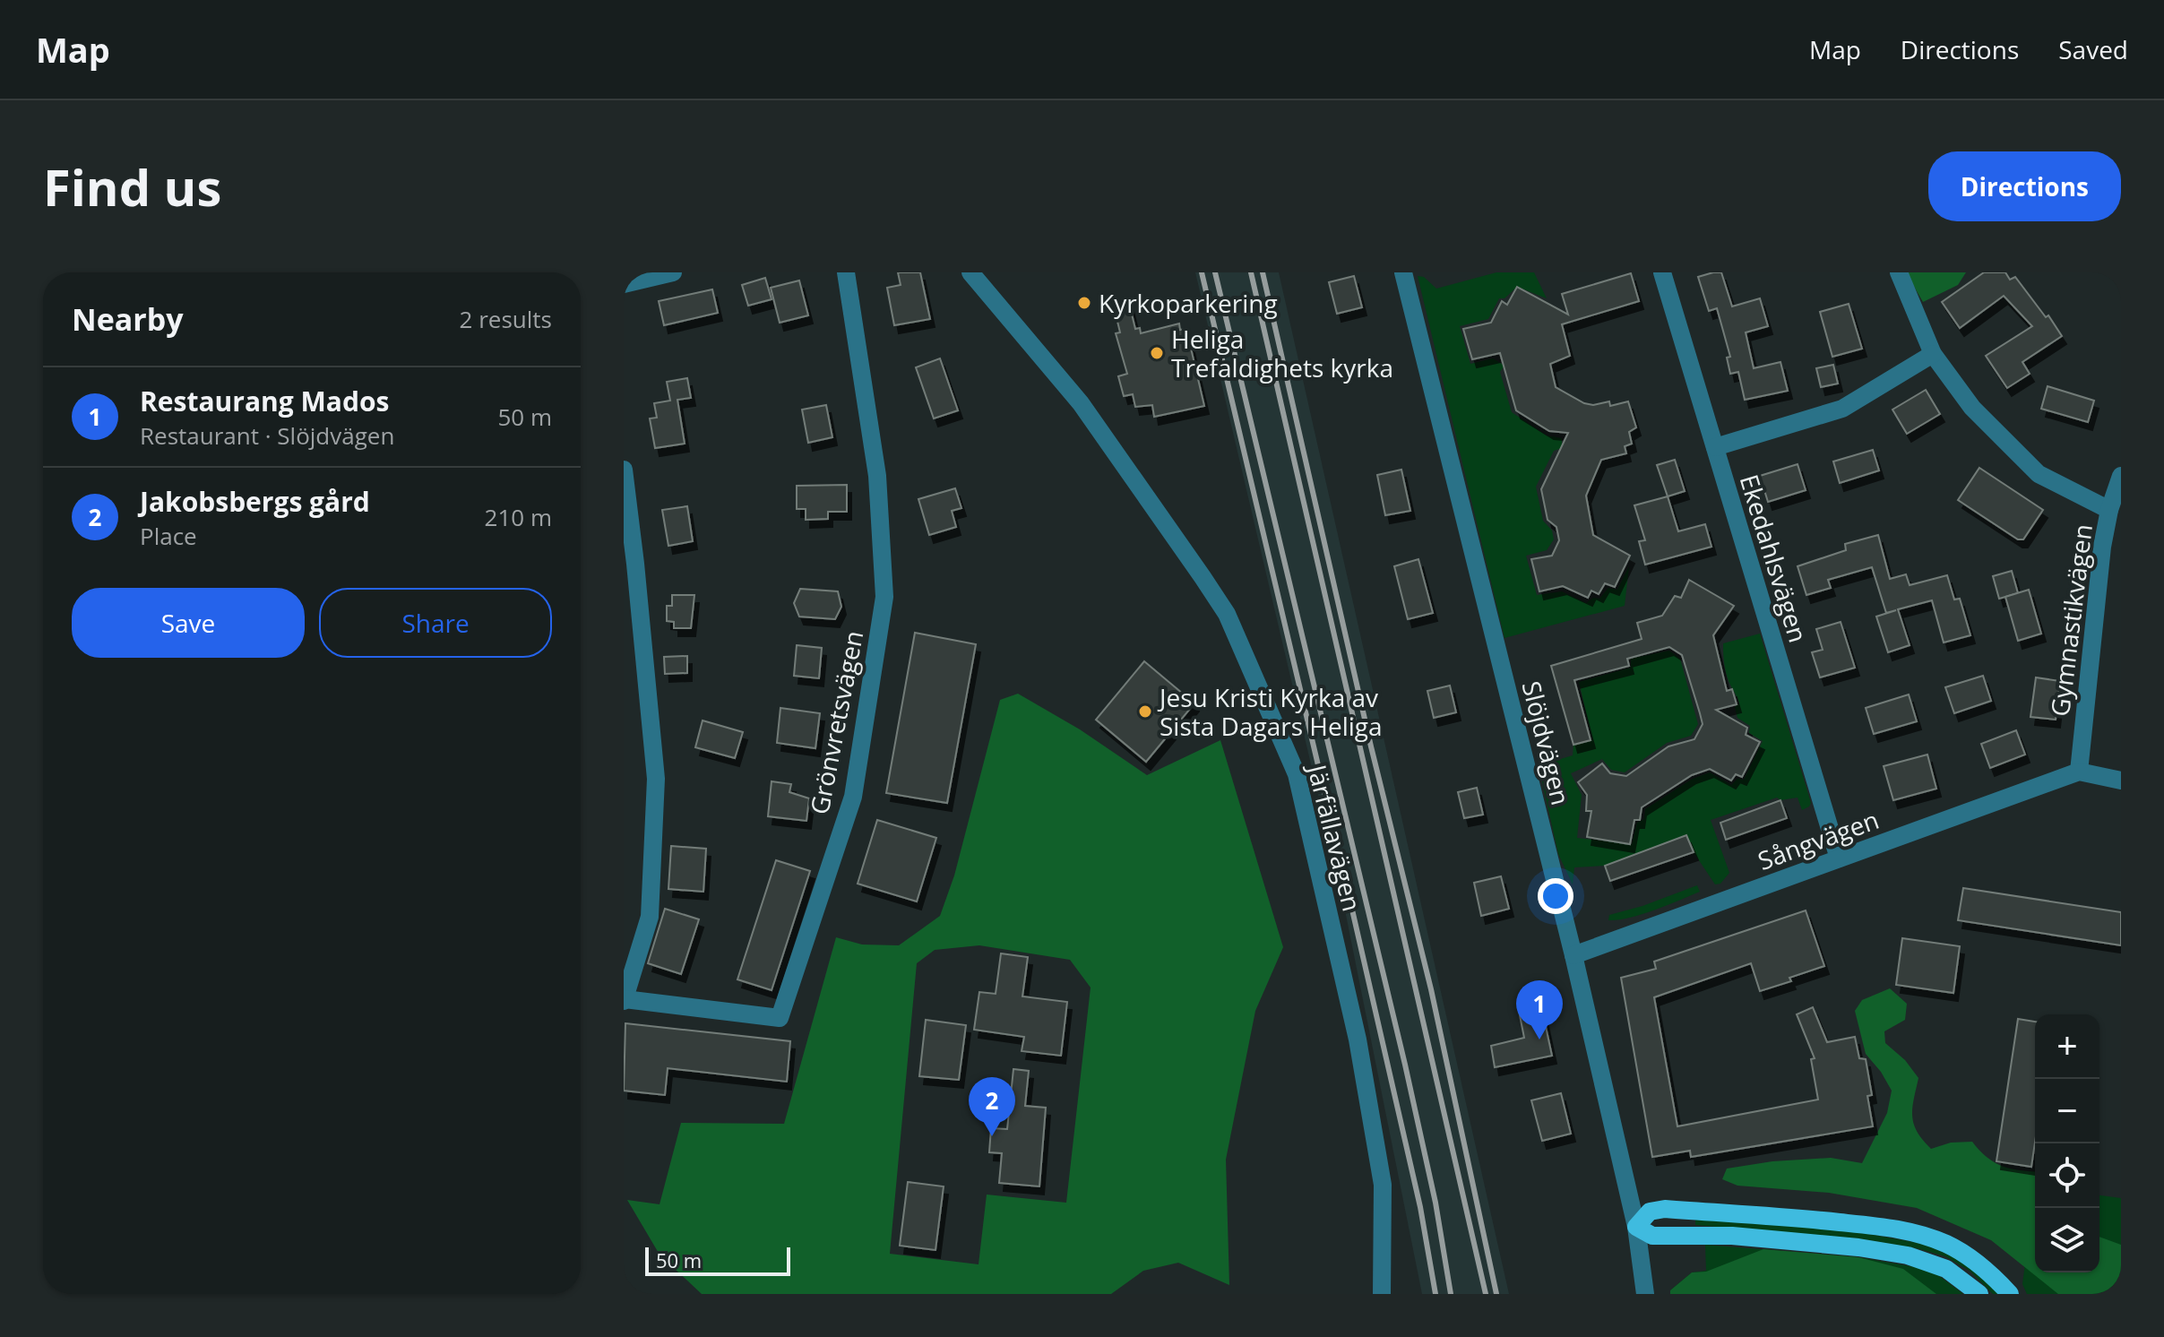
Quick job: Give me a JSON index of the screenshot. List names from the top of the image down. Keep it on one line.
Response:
{"streets":{"street":["Ekedahlsvägen","Gymnastikvägen","Grönvretsvägen","Slöjdvägen","Järfällavägen","Sångvägen"]},"crossings":[["Ekedahlsvägen","Sångvägen"],["Gymnastikvägen","Sångvägen"],["Slöjdvägen","Sångvägen"]],"places":["Kyrkoparkering","Heliga Trefaldighets kyrka","Jesu Kristi Kyrka av Sista Dagars Heliga"],"scale_bar":"50 m","page":{"header":"Map","nav":["Map","Directions","Saved"],"buttons":["Directions",["Save","Share"]],"title":"Find us","heading":["Nearby","2 results"],"list":[{"mark":"1","name":"Restaurang Mados","note":"Restaurant · Slöjdvägen","value":"50 m"},{"mark":"2","name":"Jakobsbergs gård","note":"Place","value":"210 m"}],"pins":["1","2"],"map_buttons":["+","−"],"scale":"50 m"}}
